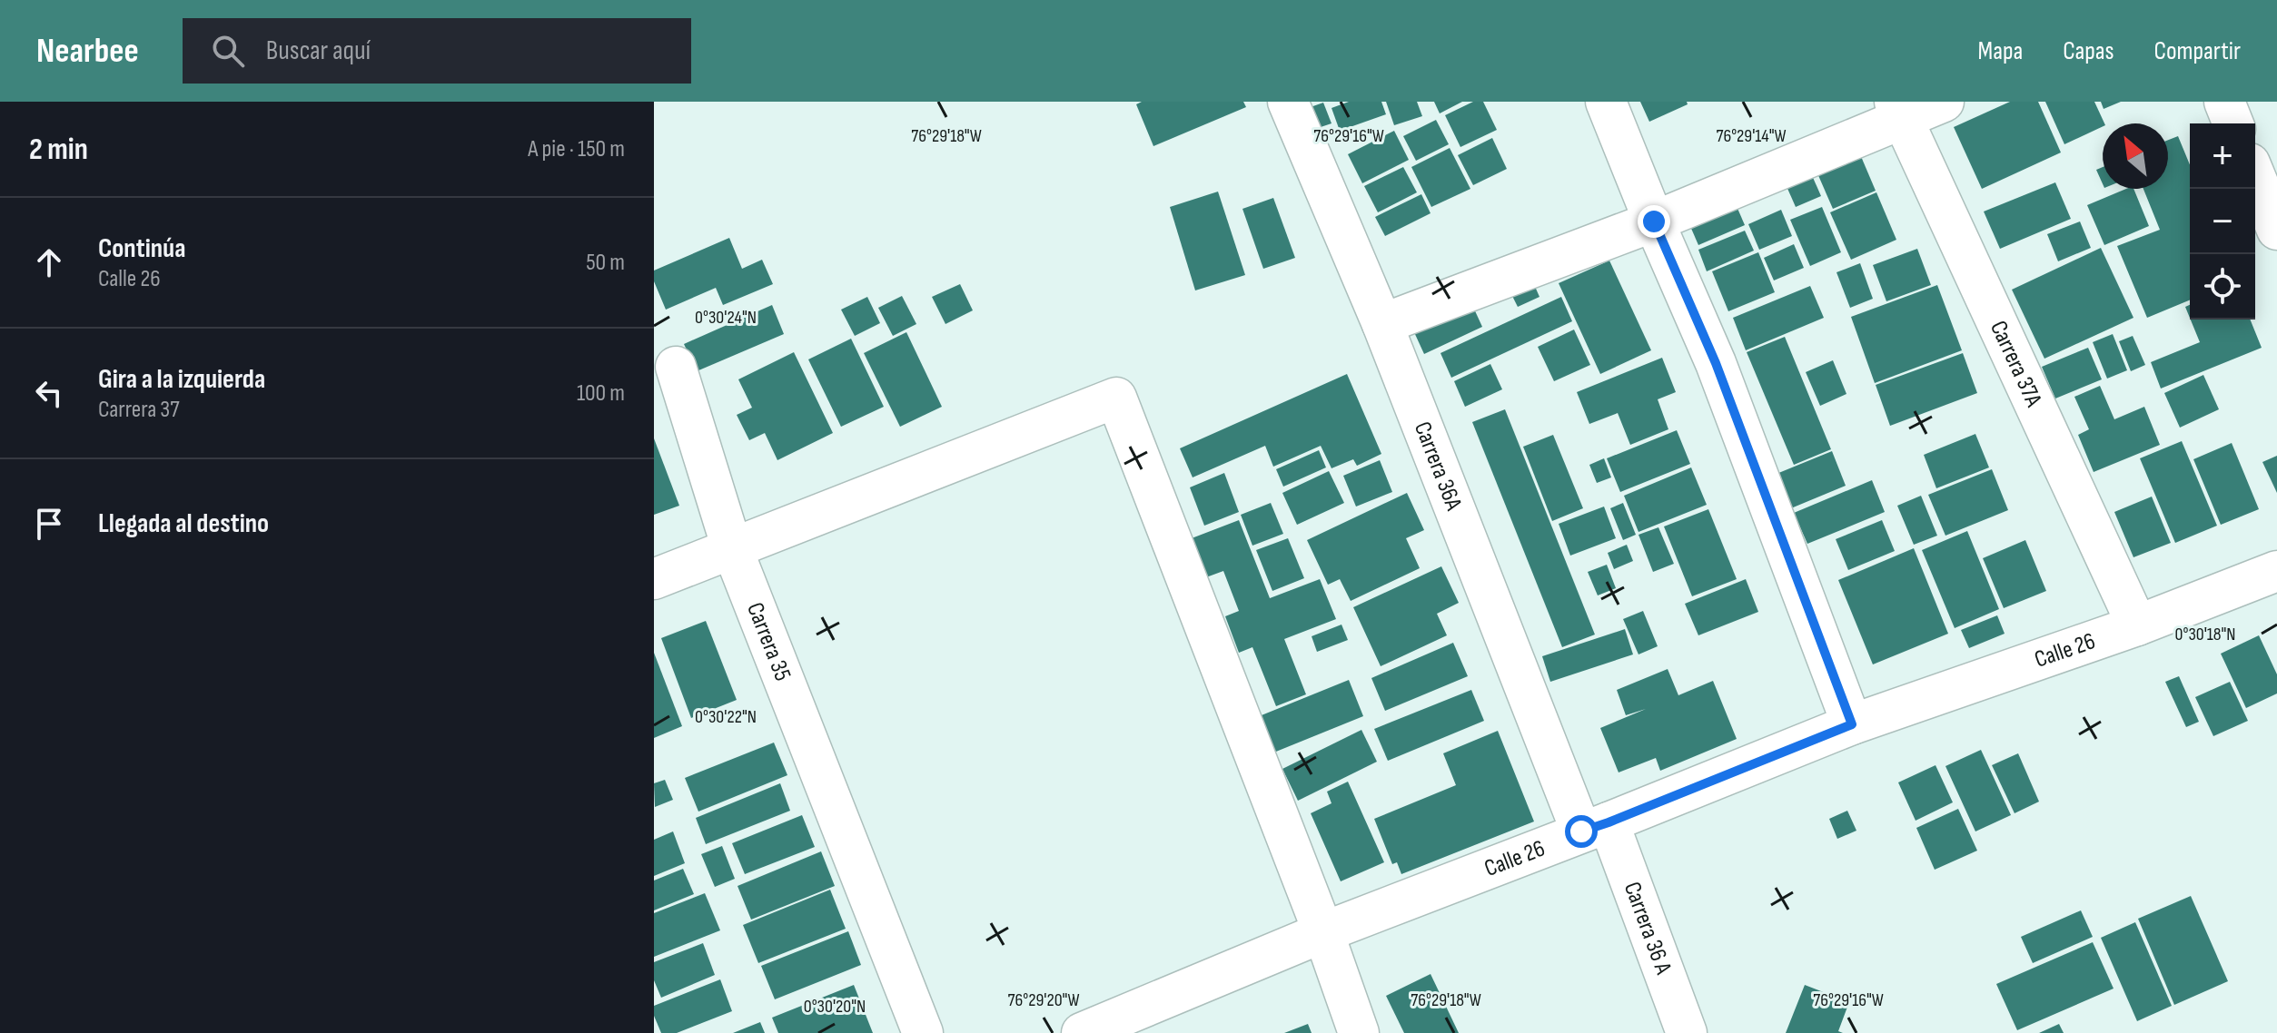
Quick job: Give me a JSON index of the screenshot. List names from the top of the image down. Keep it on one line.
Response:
{"streets":{"street":["Carrera 37A","Carrera 36A","Carrera 35","Calle 26","Carrera 36 A"]},"crossings":[["Carrera 37A","Calle 26"],["Carrera 36A","Calle 26"],["Carrera 36A","Carrera 36 A"],["Calle 26","Carrera 36 A"]],"north":"top left","page":{"header":"Nearbee","search":"Buscar aquí","nav":["Mapa","Capas","Compartir"],"heading":["2 min","A pie · 150 m"],"map_buttons":["+","−"],"list":[["Continúa","Calle 26","50 m"],["Gira a la izquierda","Carrera 37","100 m"],"Llegada al destino"]},"coordinates":["76°29'18\"W","76°29'16\"W","76°29'14\"W","0°30'24\"N","0°30'18\"N","0°30'22\"N","76°29'20\"W","0°30'20\"N"]}
